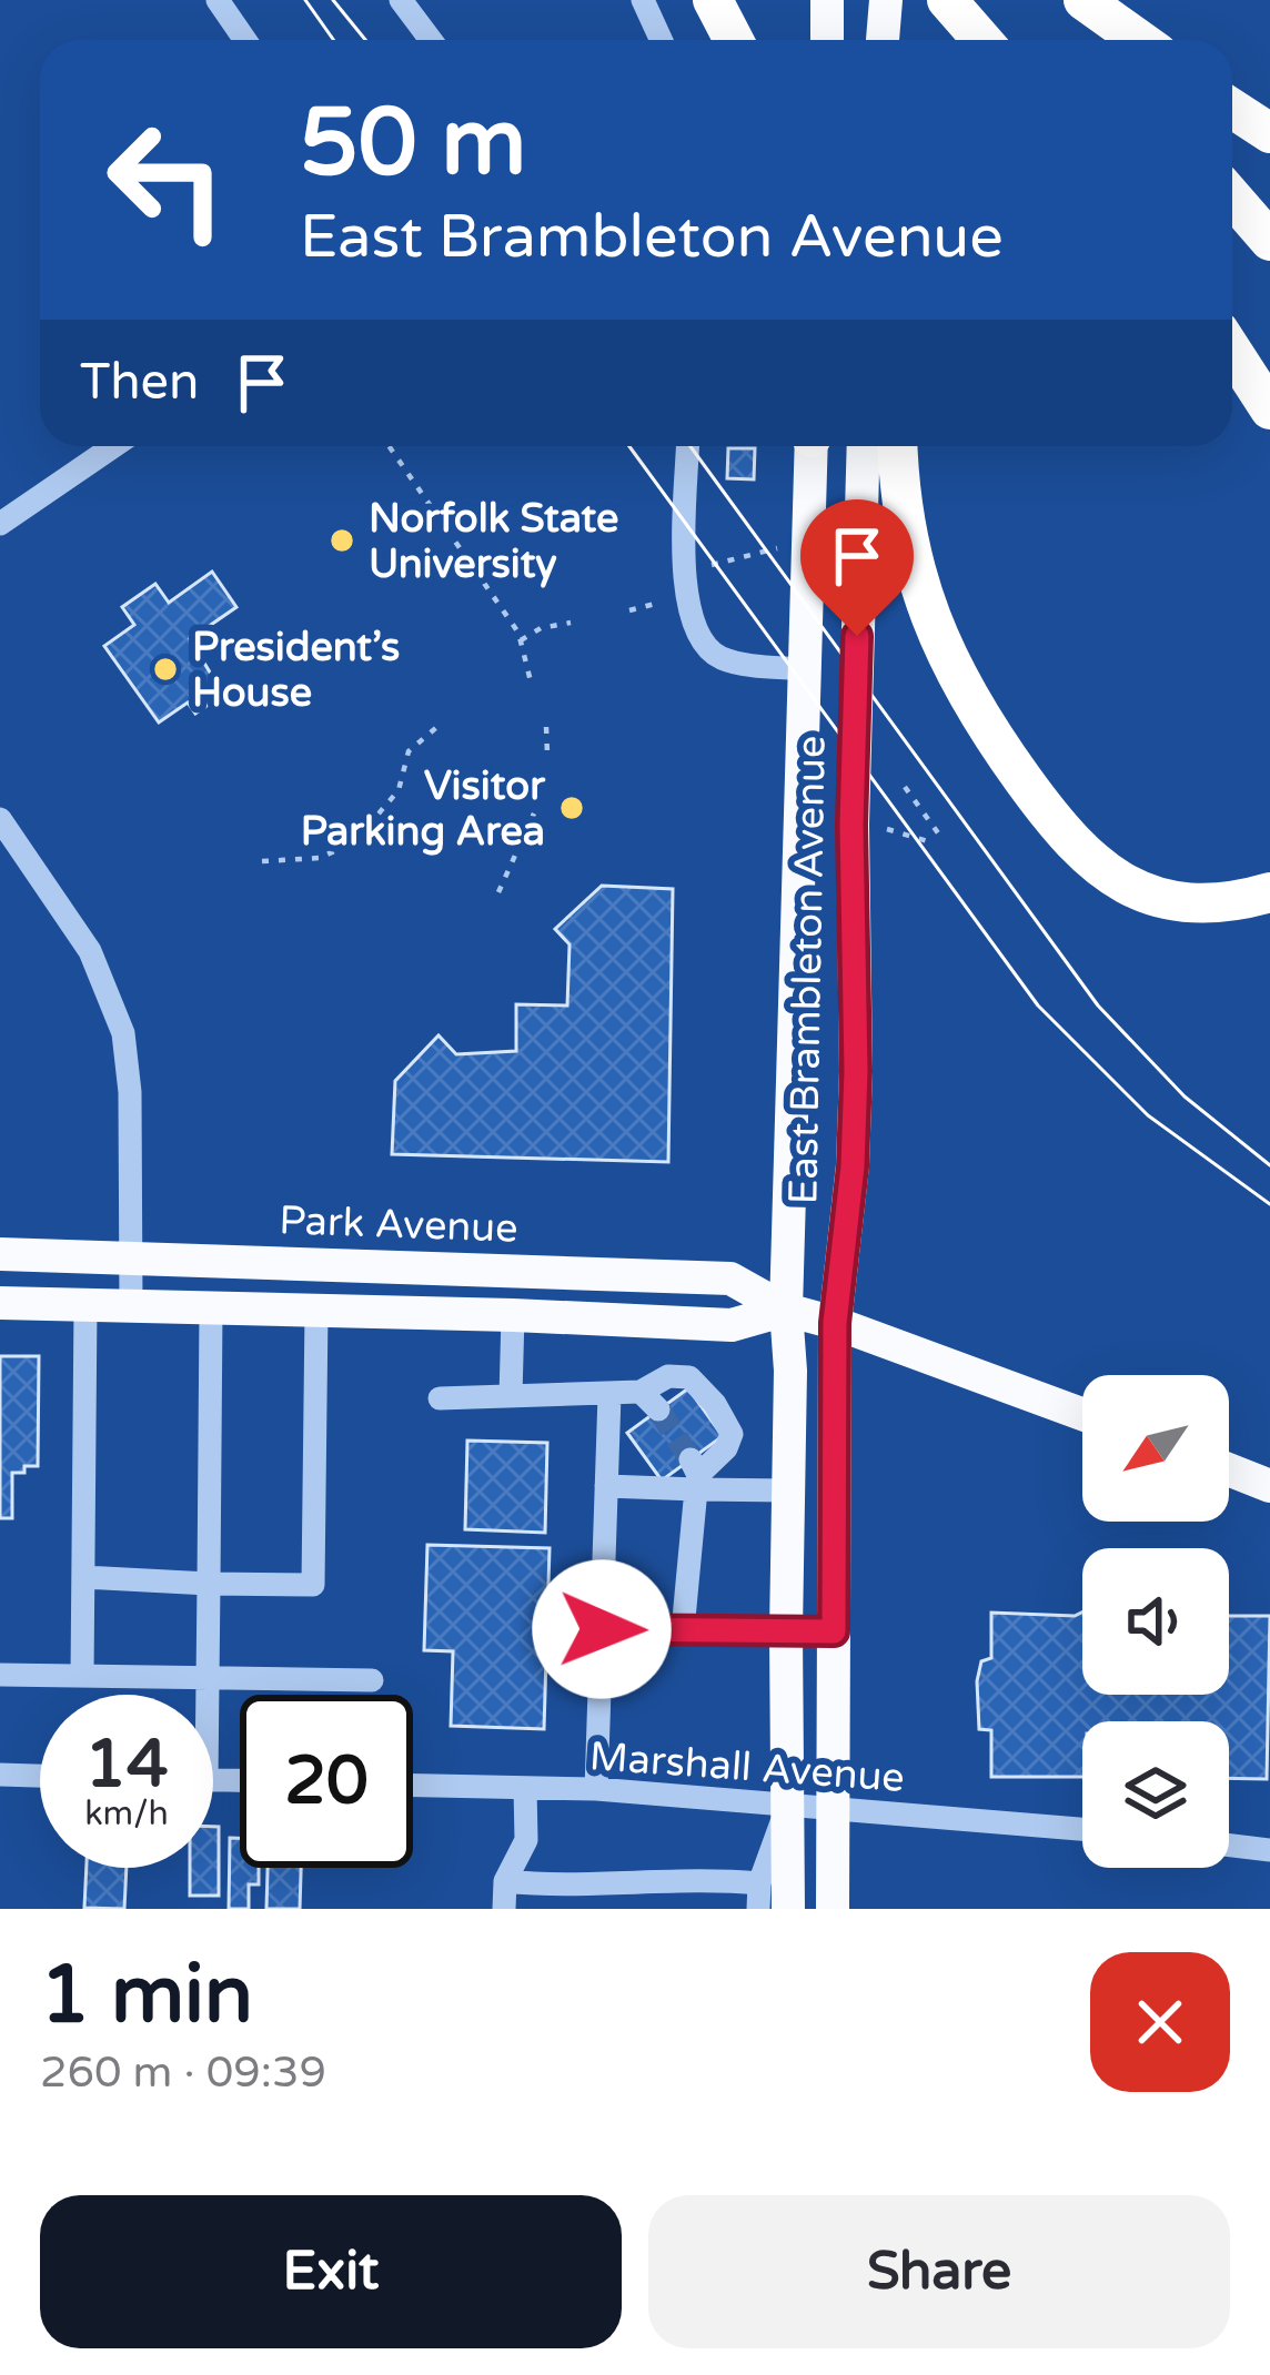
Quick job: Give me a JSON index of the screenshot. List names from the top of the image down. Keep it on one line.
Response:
{"streets":{"main road":["East Brambleton Avenue","Park Avenue"],"street":["Marshall Avenue"]},"crossings":[["East Brambleton Avenue","Park Avenue"],["East Brambleton Avenue","Marshall Avenue"]],"places":["Norfolk State University","President’s House","Visitor Parking Area"],"north":"bottom left","page":{"turn":["50 m","East Brambleton Avenue"],"then":"Then","speed":"14 km/h","limit":"20","heading":["1 min","260 m · 09:39"],"buttons":["Exit","Share"]}}
